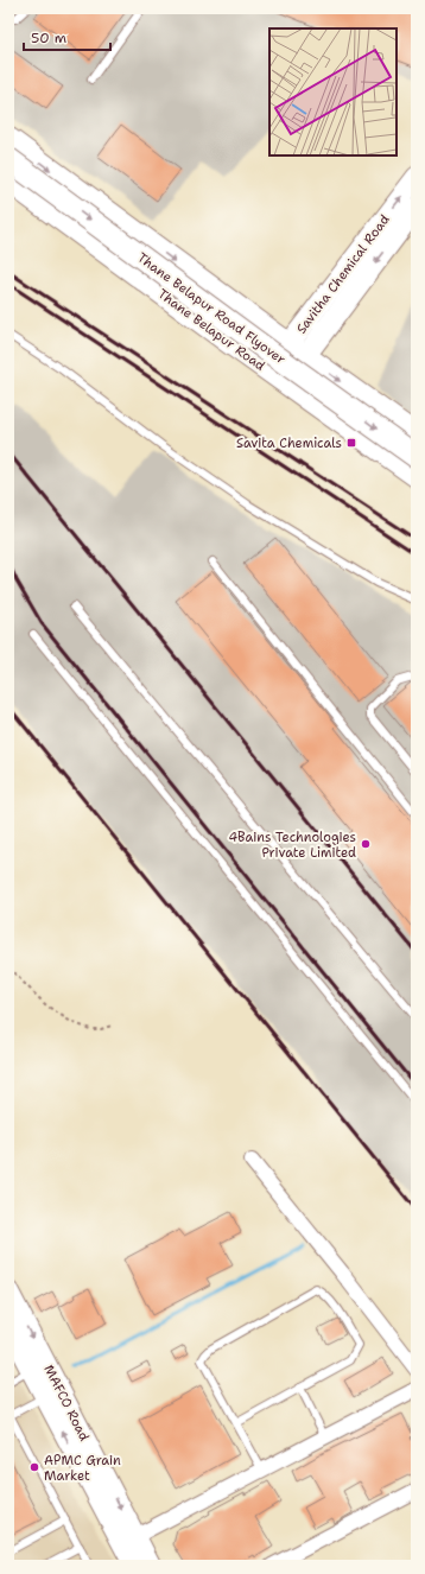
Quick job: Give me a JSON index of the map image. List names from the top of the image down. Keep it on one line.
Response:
{"streets":{"main road":["Savitha Chemical Road","Thane Belapur Road Flyover","Thane Belapur Road","MAFCO Road"]},"crossings":[["Savitha Chemical Road","Thane Belapur Road"]],"places":{"transit":["Savita Chemicals"],"other":["4Bains Technologies Private Limited","APMC Grain Market"]},"scale_bar":"50 m"}
